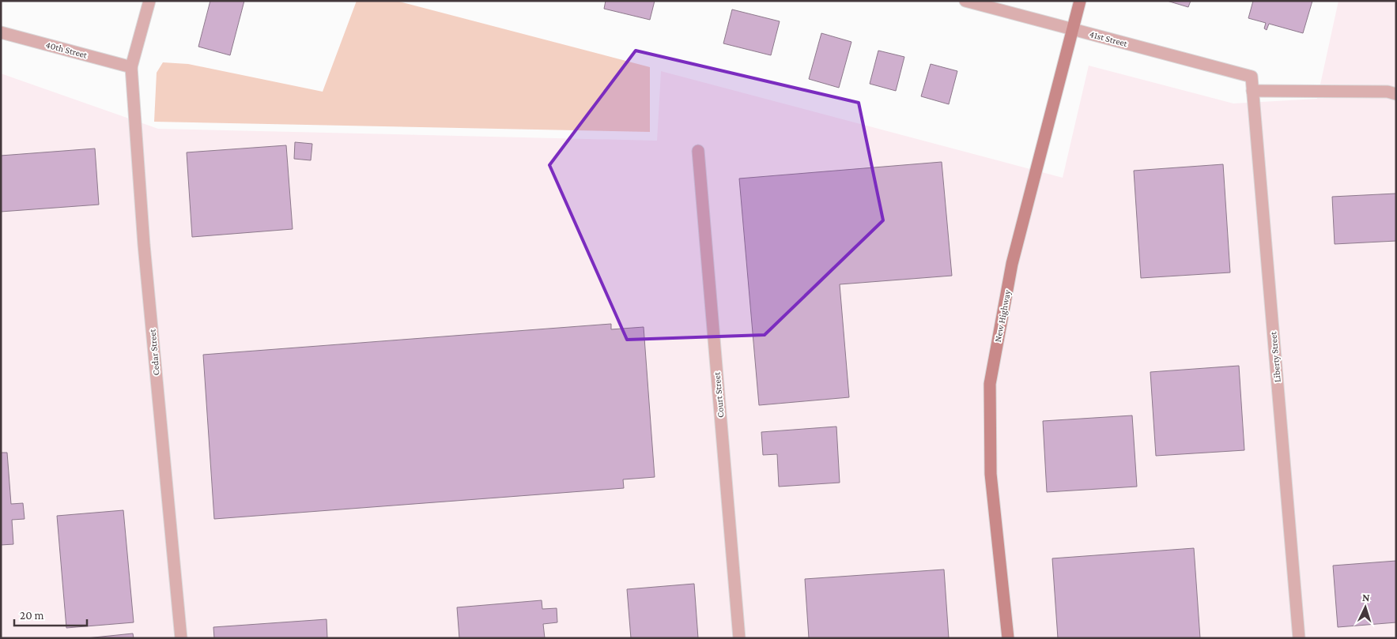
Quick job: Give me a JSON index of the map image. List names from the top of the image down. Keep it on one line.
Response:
{"streets":{"main road":["New Highway"],"street":["41st Street","40th Street","Cedar Street","Liberty Street","Court Street"]},"crossings":[["41st Street","New Highway"],["41st Street","Liberty Street"],["40th Street","Cedar Street"]],"scale_bar":"20 m","north":"top"}
